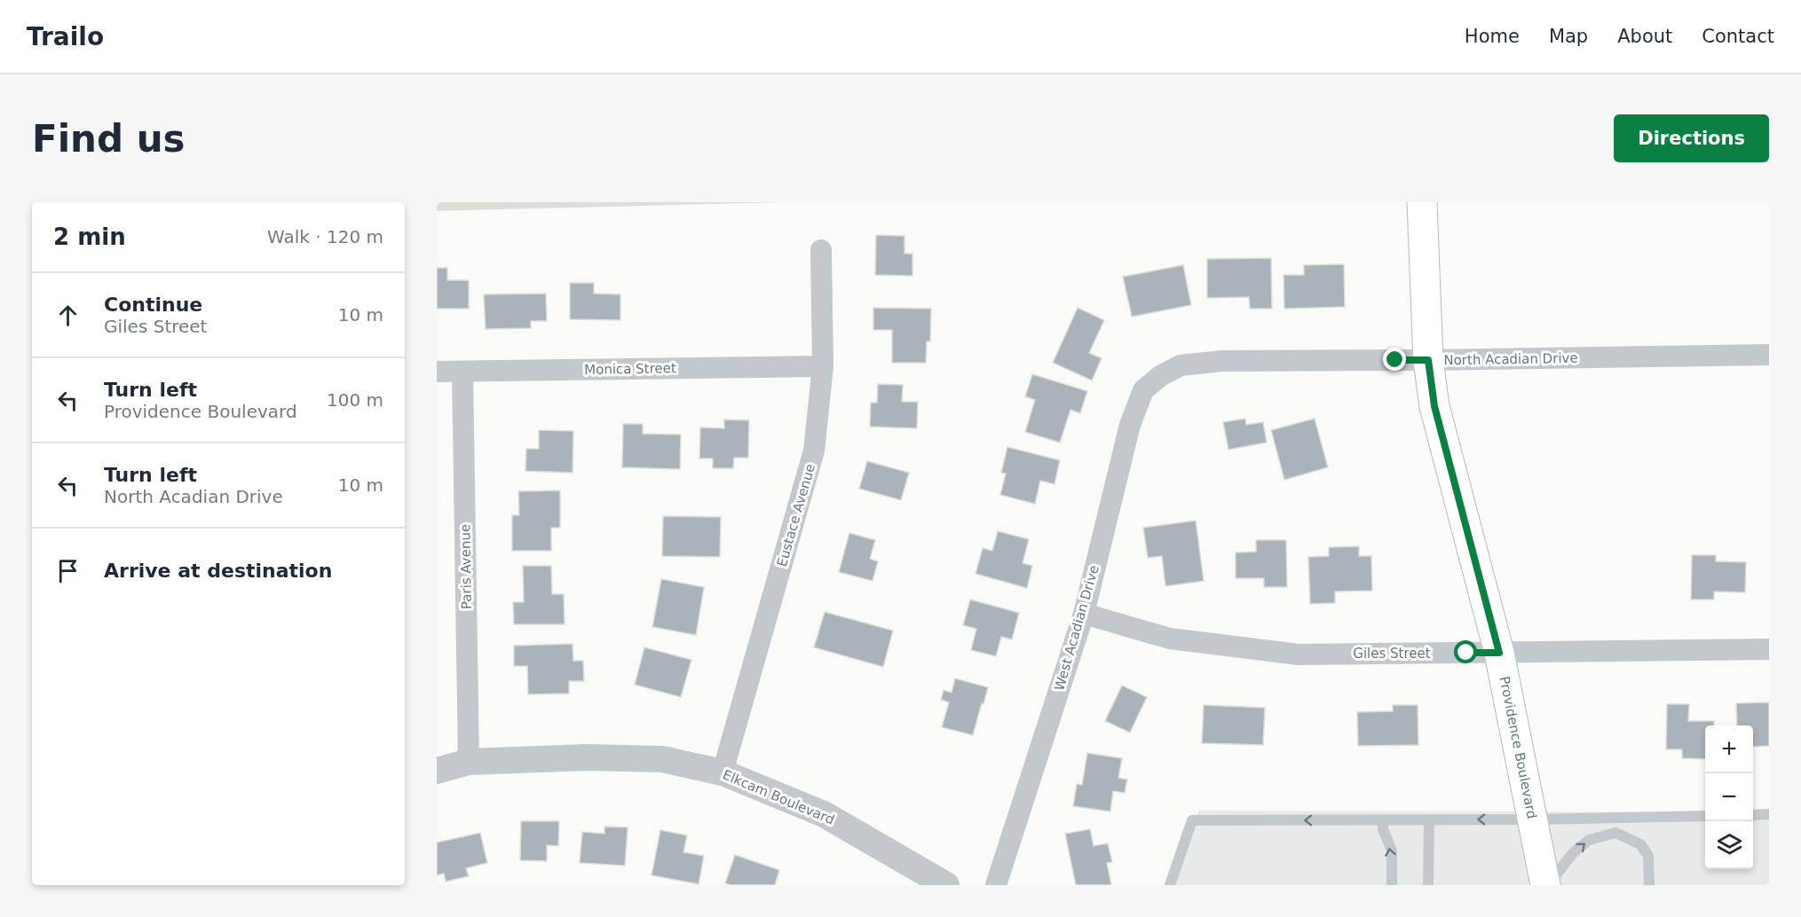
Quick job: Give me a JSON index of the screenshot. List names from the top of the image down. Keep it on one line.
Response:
{"streets":{"main road":["Providence Boulevard"],"street":["North Acadian Drive","Monica Street","Eustace Avenue","Paris Avenue","West Acadian Drive","Giles Street","Elkcam Boulevard"]},"crossings":[["North Acadian Drive","West Acadian Drive"],["North Acadian Drive","Providence Boulevard"],["Monica Street","Eustace Avenue"],["Monica Street","Paris Avenue"],["Eustace Avenue","Elkcam Boulevard"],["Paris Avenue","Elkcam Boulevard"],["West Acadian Drive","Giles Street"],["Giles Street","Providence Boulevard"]],"page":{"header":"Trailo","nav":["Home","Map","About","Contact"],"buttons":"Directions","title":"Find us","heading":["2 min","Walk · 120 m"],"list":[["Continue","Giles Street","10 m"],["Turn left","Providence Boulevard","100 m"],["Turn left","North Acadian Drive","10 m"],"Arrive at destination"],"map_buttons":["+","−"]}}
